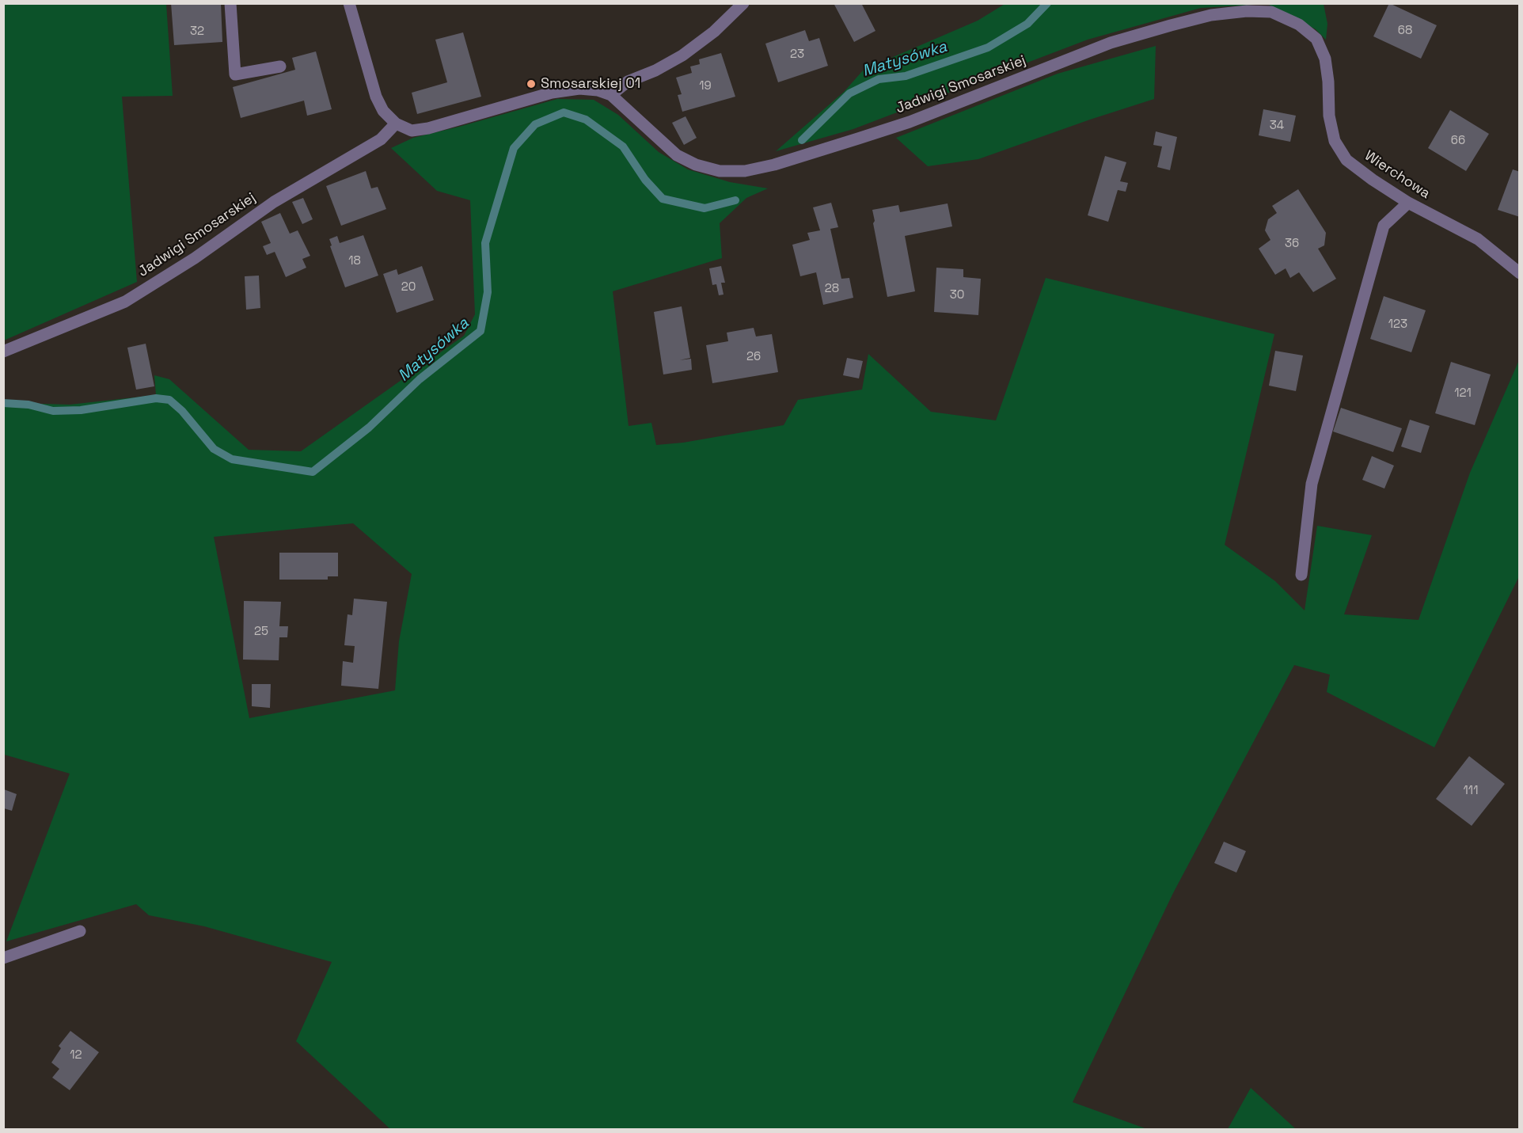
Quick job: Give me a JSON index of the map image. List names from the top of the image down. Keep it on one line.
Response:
{"streets":{"street":["Jadwigi Smosarskiej","Wierchowa"]},"crossings":[["Jadwigi Smosarskiej","Wierchowa"]],"water":["Matysówka"],"places":["Smosarskiej 01"],"house_numbers":["68","32","23","19","34","66","36","18","20","28","30","123","26","121","25","111","12"]}
